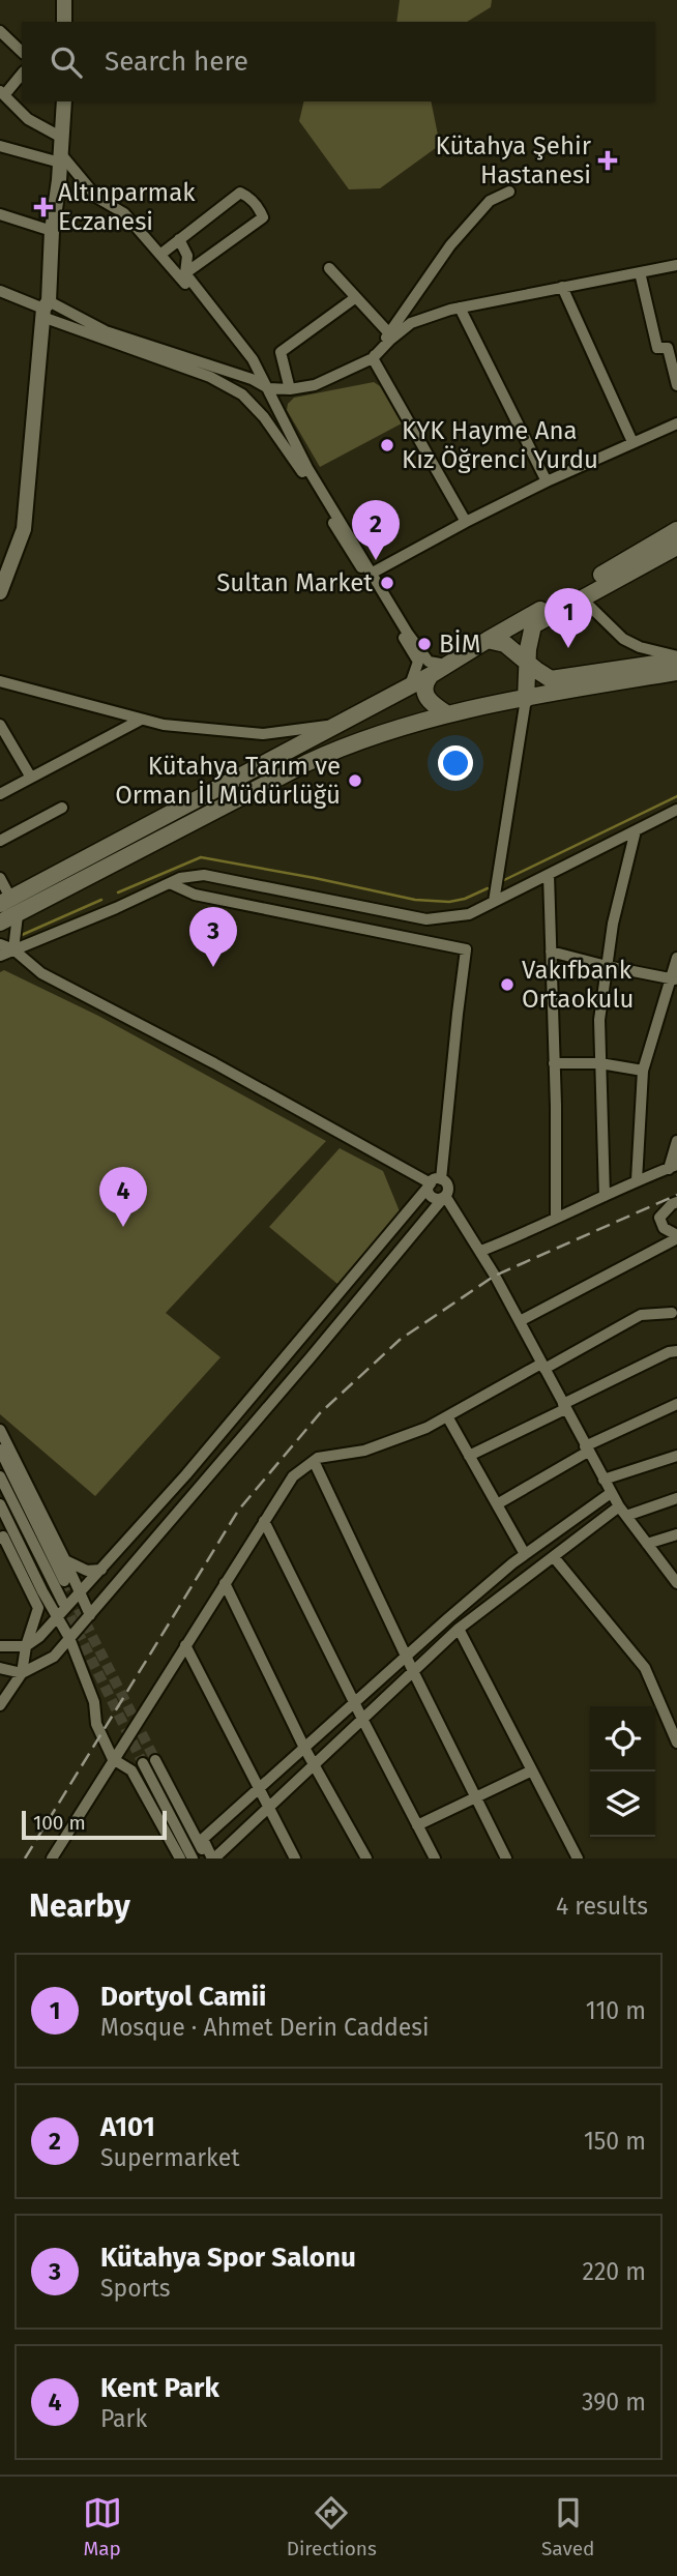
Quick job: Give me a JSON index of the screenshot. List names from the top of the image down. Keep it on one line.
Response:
{"places":{"health":["Kütahya Şehir Hastanesi","Altınparmak Eczanesi"],"other":["KYK Hayme Ana Kız Öğrenci Yurdu","Sultan Market","BİM","Kütahya Tarım ve Orman İl Müdürlüğü","Vakıfbank Ortaokulu"]},"scale_bar":"100 m","page":{"search":"Search here","pins":["2","1","3","4"],"scale":"100 m","heading":["Nearby","4 results"],"list":[{"mark":"1","name":"Dortyol Camii","note":"Mosque · Ahmet Derin Caddesi","value":"110 m"},{"mark":"2","name":"A101","note":"Supermarket","value":"150 m"},{"mark":"3","name":"Kütahya Spor Salonu","note":"Sports","value":"220 m"},{"mark":"4","name":"Kent Park","note":"Park","value":"390 m"}],"nav":["Map","Directions","Saved"]}}
